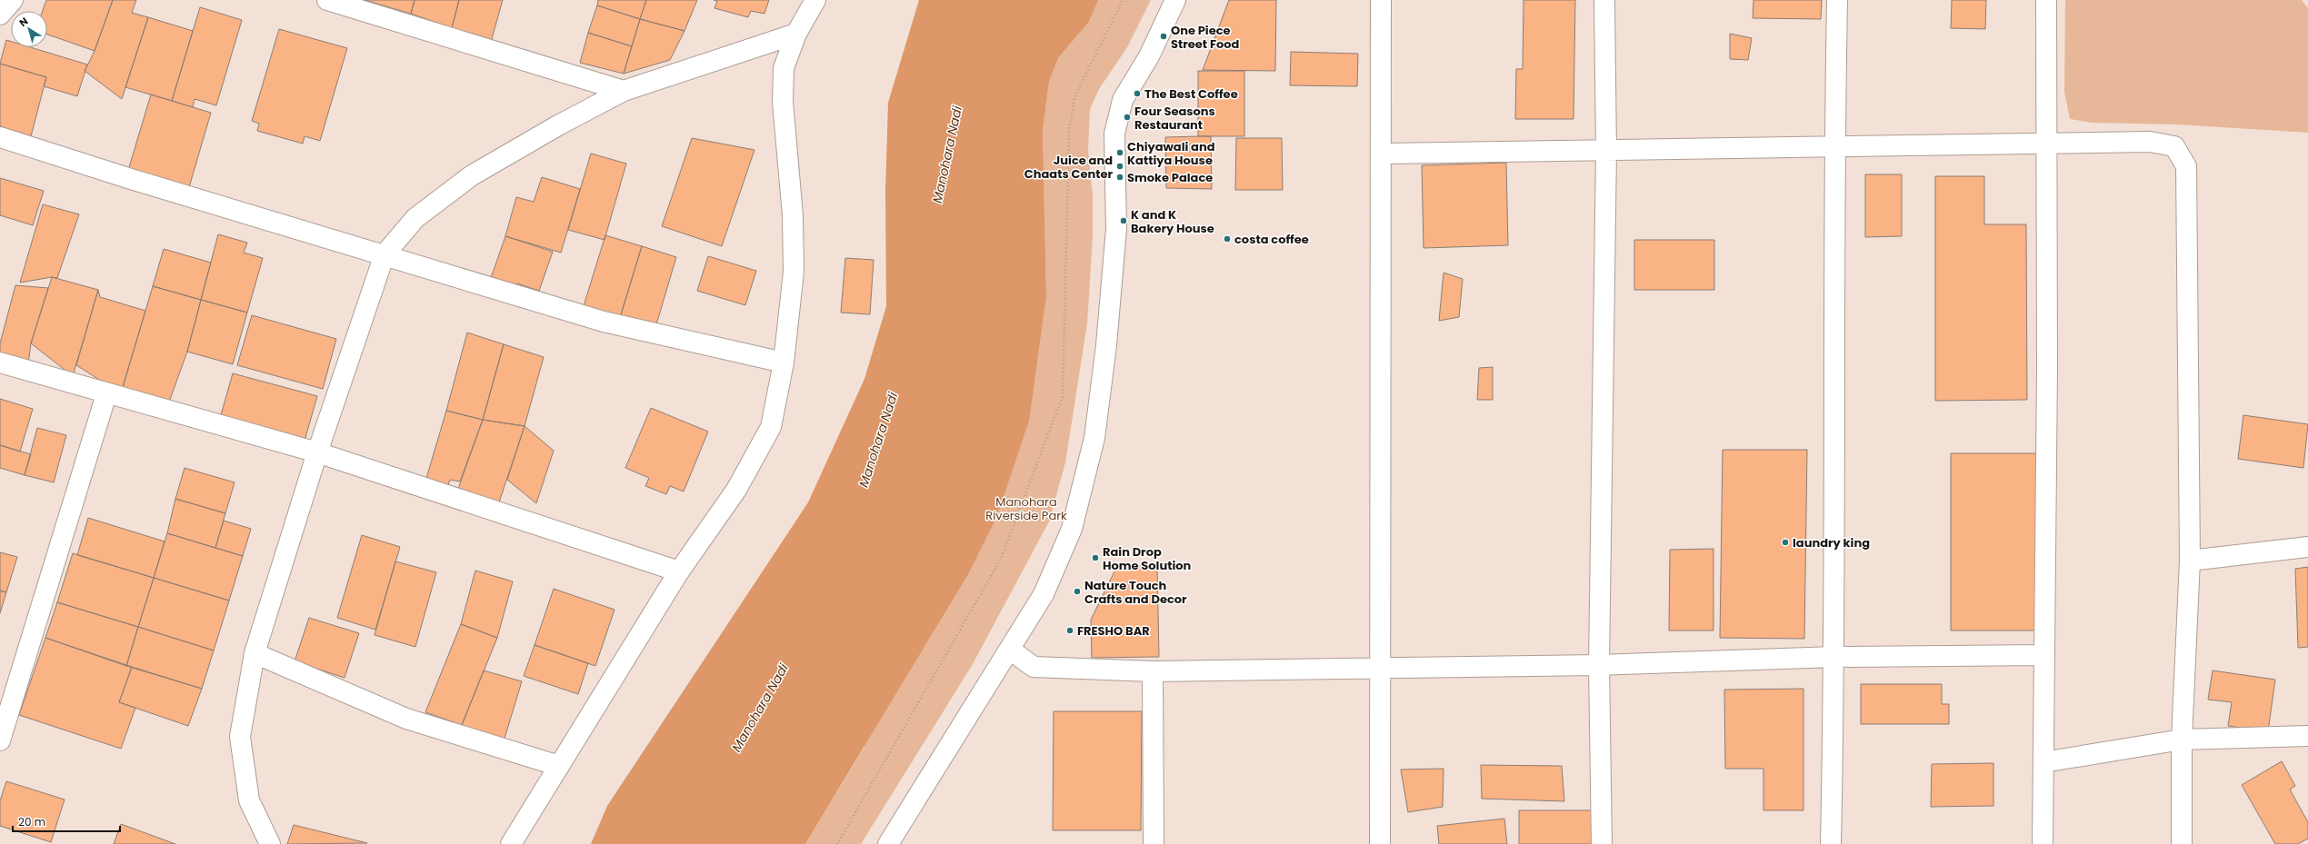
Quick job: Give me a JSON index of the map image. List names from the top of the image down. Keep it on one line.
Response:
{"water":["Manohara Nadi"],"parks":["Manohara Riverside Park"],"places":["One Piece Street Food","The Best Coffee","Four Seasons Restaurant","Chiyawali and Kattiya House","Juice and Chaats Center","Smoke Palace","K and K Bakery House","costa coffee","laundry king","Rain Drop Home Solution","Nature Touch Crafts and Decor","FRESHO BAR"],"scale_bar":"20 m","north":"top left"}
